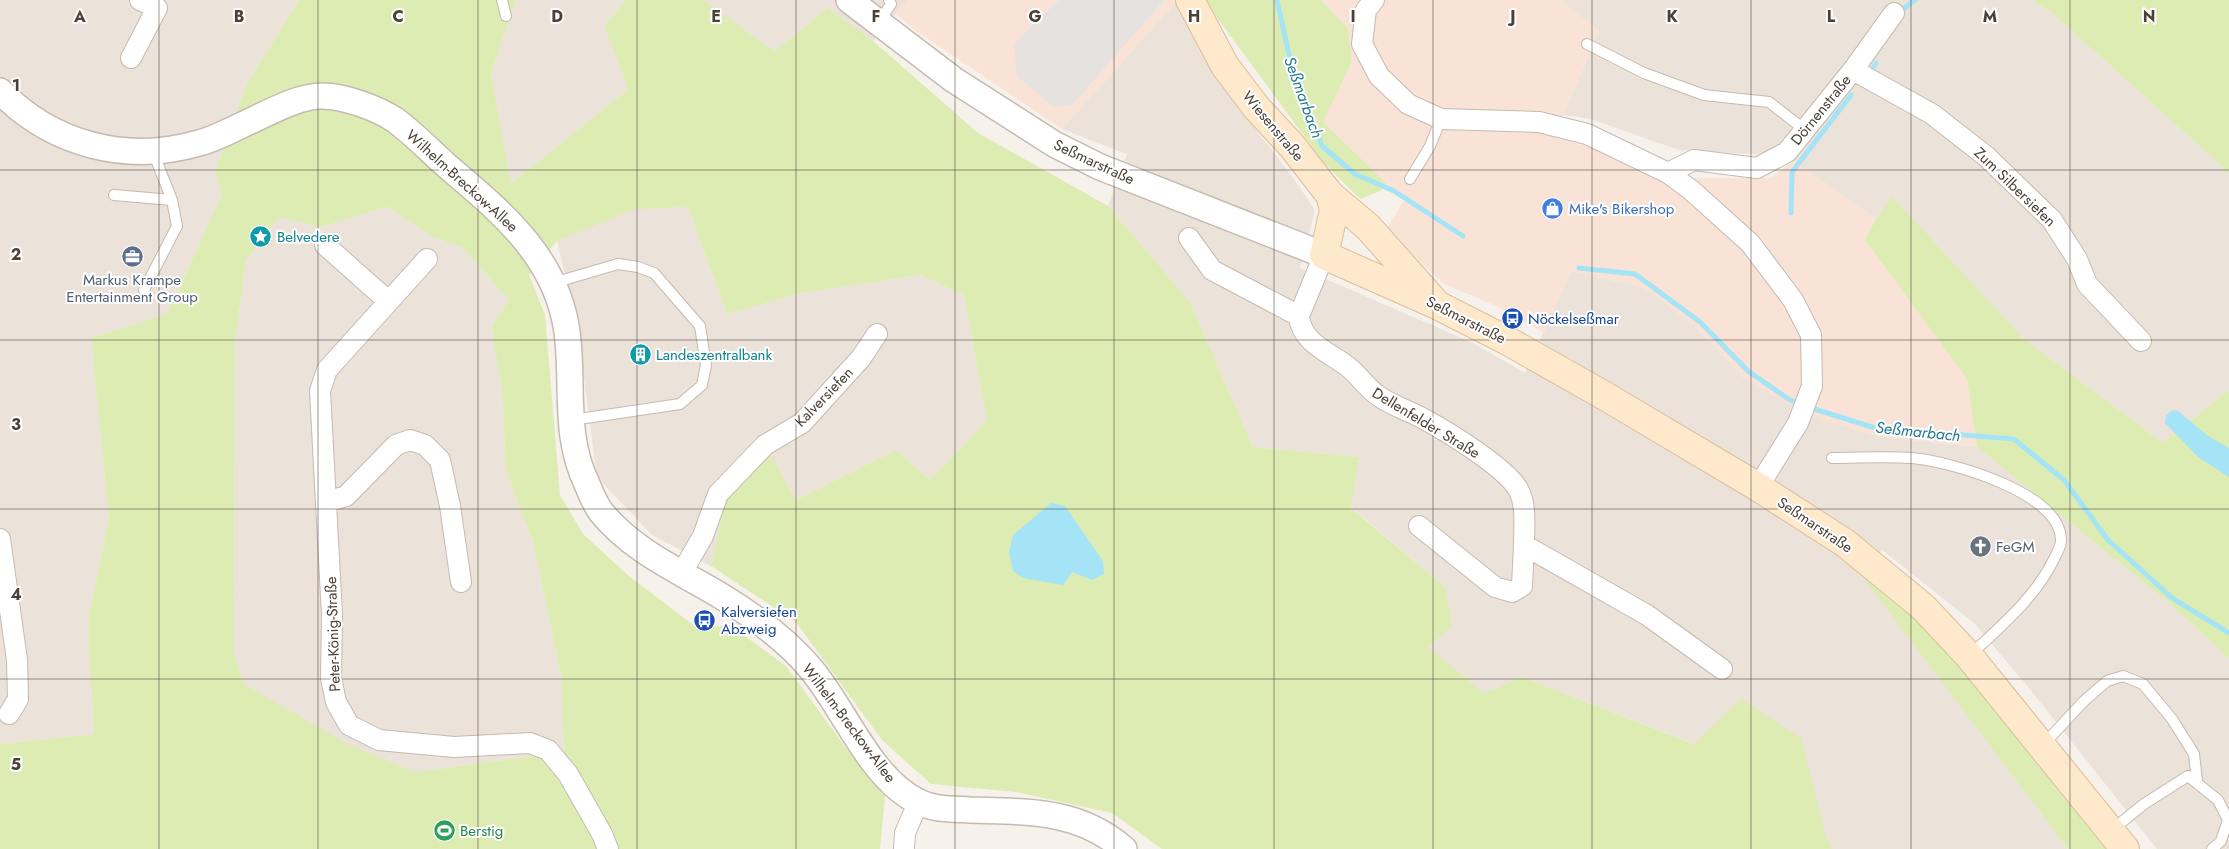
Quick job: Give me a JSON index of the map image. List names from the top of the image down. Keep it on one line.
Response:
{"streets":{"main road":["Wiesenstraße","Seßmarstraße"],"street":["Dörnenstraße","Wilhelm-Breckow-Allee","Zum Silbersiefen","Kalversiefen","Dellenfelder Straße","Peter-König-Straße"]},"crossings":[["Dörnenstraße","Zum Silbersiefen"],["Wiesenstraße","Seßmarstraße"],["Wilhelm-Breckow-Allee","Kalversiefen"]],"water":["Seßmarbach"],"places":{"shop":["Mike's Bikershop"],"place":["Belvedere"],"office":["Markus Krampe Entertainment Group"],"bus stop":["Nöckelseßmar","Kalversiefen Abzweig"],"building":["Landeszentralbank"],"church":["FeGM"],"sports":["Berstig"]},"grid":{"columns":["A","B","C","D","E","F","G","H","I","J","K","L","M","N"],"rows":["1","2","3","4","5"]}}
